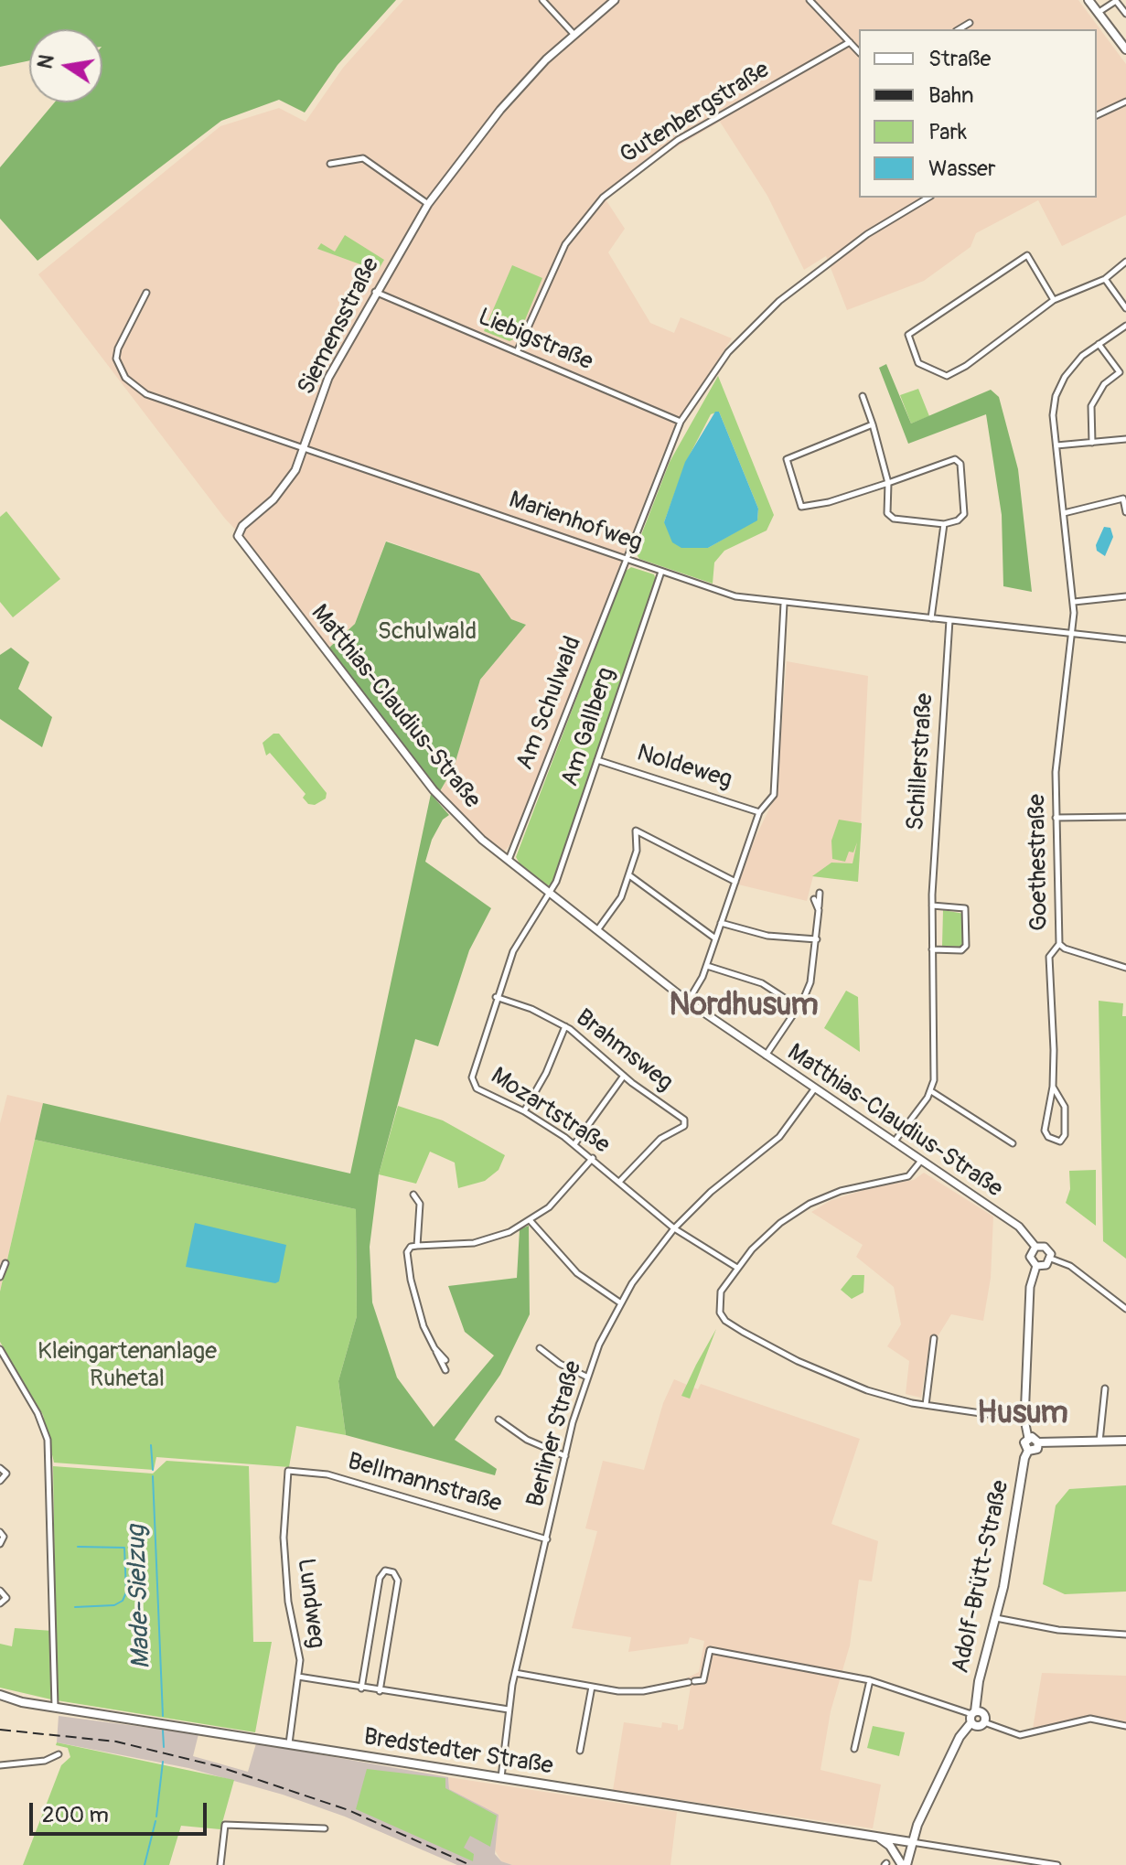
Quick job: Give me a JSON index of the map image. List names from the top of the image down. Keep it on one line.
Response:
{"streets":{"main road":["Adolf-Brütt-Straße","Bredstedter Straße"],"street":["Gutenbergstraße","Siemensstraße","Liebigstraße","Marienhofweg","Am Schulwald","Matthias-Claudius-Straße","Am Gallberg","Schillerstraße","Noldeweg","Goethestraße","Brahmsweg","Mozartstraße","Berliner Straße","Bellmannstraße","Lundweg"]},"crossings":[["Gutenbergstraße","Liebigstraße"],["Siemensstraße","Liebigstraße"],["Siemensstraße","Marienhofweg"],["Siemensstraße","Matthias-Claudius-Straße"],["Liebigstraße","Am Schulwald"],["Marienhofweg","Am Schulwald"],["Marienhofweg","Am Gallberg"],["Marienhofweg","Schillerstraße"],["Marienhofweg","Goethestraße"],["Am Schulwald","Matthias-Claudius-Straße"],["Matthias-Claudius-Straße","Am Gallberg"],["Matthias-Claudius-Straße","Mozartstraße"],["Matthias-Claudius-Straße","Berliner Straße"],["Am Gallberg","Noldeweg"],["Am Gallberg","Mozartstraße"],["Brahmsweg","Mozartstraße"],["Mozartstraße","Berliner Straße"],["Berliner Straße","Bellmannstraße"],["Berliner Straße","Bredstedter Straße"],["Bellmannstraße","Lundweg"],["Adolf-Brütt-Straße","Bredstedter Straße"],["Lundweg","Bredstedter Straße"]],"districts":["Nordhusum","Husum"],"water":["Made-Sielzug"],"parks":["Schulwald","Kleingartenanlage Ruhetal"],"legend":["Straße","Bahn","Park","Wasser"],"scale_bar":"200 m","north":"left"}
